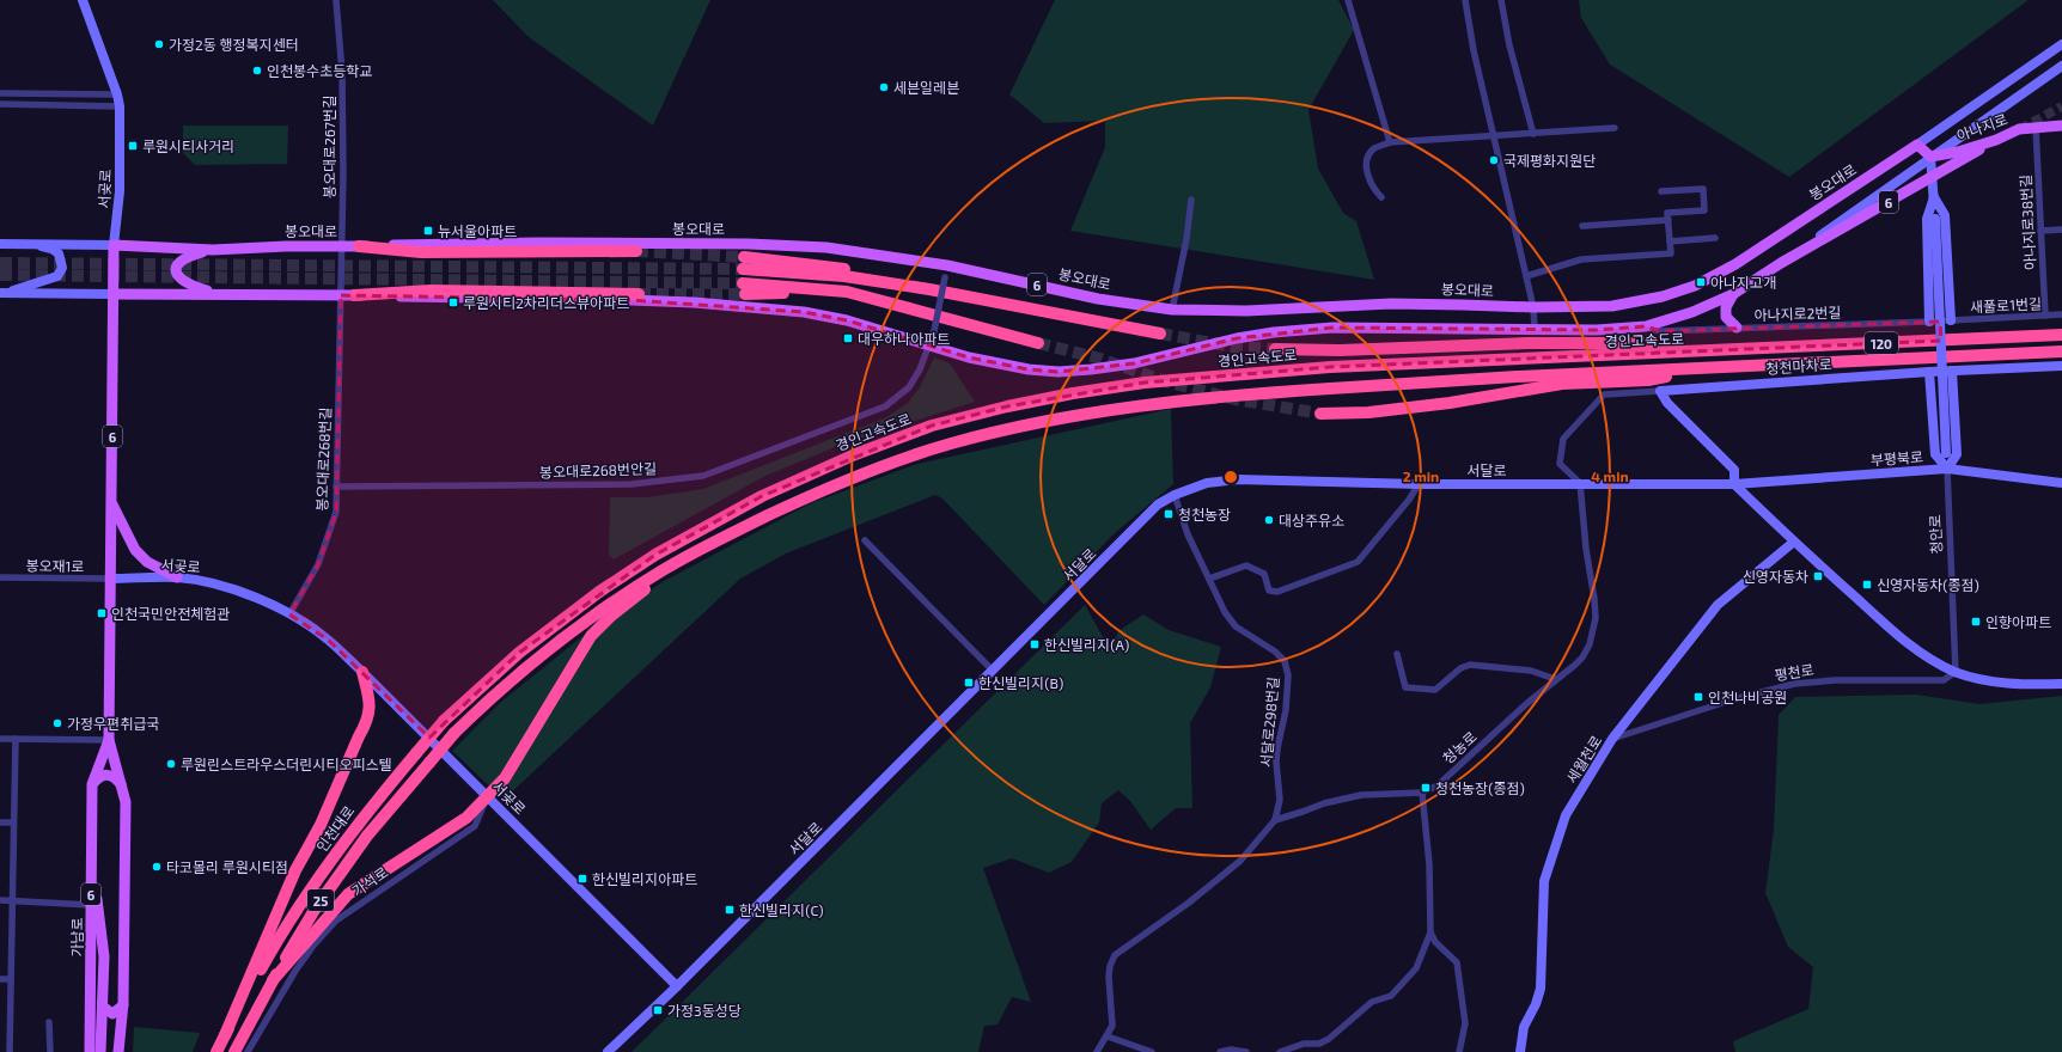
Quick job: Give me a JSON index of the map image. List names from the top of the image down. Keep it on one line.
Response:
{"streets":{"highway":["경인고속도로","120","인천대로","25"],"main road":["아나지로","봉오대로","서곶로","6","가남로"],"street":["봉오대로267번길","아나지로38번길","새풀로1번길","아나지로2번길","청천마차로","부평북로","봉오대로268번길","봉오대로268번안길","서달로","청안로","봉오재1로","평천로","서달로298번길","청농로","세월천로","가석로"]},"crossings":[["아나지로","6"],["아나지로","아나지로38번길"],["봉오대로267번길","봉오대로"],["봉오대로267번길","6"],["봉오대로267번길","봉오대로268번길"],["봉오대로","서곶로"],["봉오대로","봉오대로268번안길"],["서곶로","6"],["서곶로","봉오대로268번길"],["서곶로","서달로"],["서곶로","봉오재1로"],["서곶로","가석로"],["서곶로","가남로"],["6","아나지로2번길"],["6","봉오대로268번길"],["6","봉오대로268번안길"],["아나지로38번길","새풀로1번길"],["새풀로1번길","아나지로2번길"],["경인고속도로","인천대로"],["부평북로","서달로"],["부평북로","청안로"],["봉오대로268번길","봉오대로268번안길"],["서달로","서달로298번길"],["서달로","청농로"],["청안로","평천로"],["봉오재1로","가남로"],["평천로","세월천로"]],"places":{"other":["가정2동 행정복지센터","인천봉수초등학교","세븐일레븐","국제평화지원단","대상주유소","가정우편취급국","루원린스트라우스더린시티오피스텔","타코몰리 루원시티점"],"transit":["루원시티사거리","뉴서울아파트","아나지고개","루원시티2차리더스뷰아파트","대우하나아파트","청천농장","신영자동차","신영자동차(종점)","인천국민안전체험관","인향아파트","한신빌리지(A)","한신빌리지(B)","인천나비공원","청천농장(종점)","한신빌리지아파트","한신빌리지(C)","가정3동성당"]},"rings":["2 min","4 min"]}
